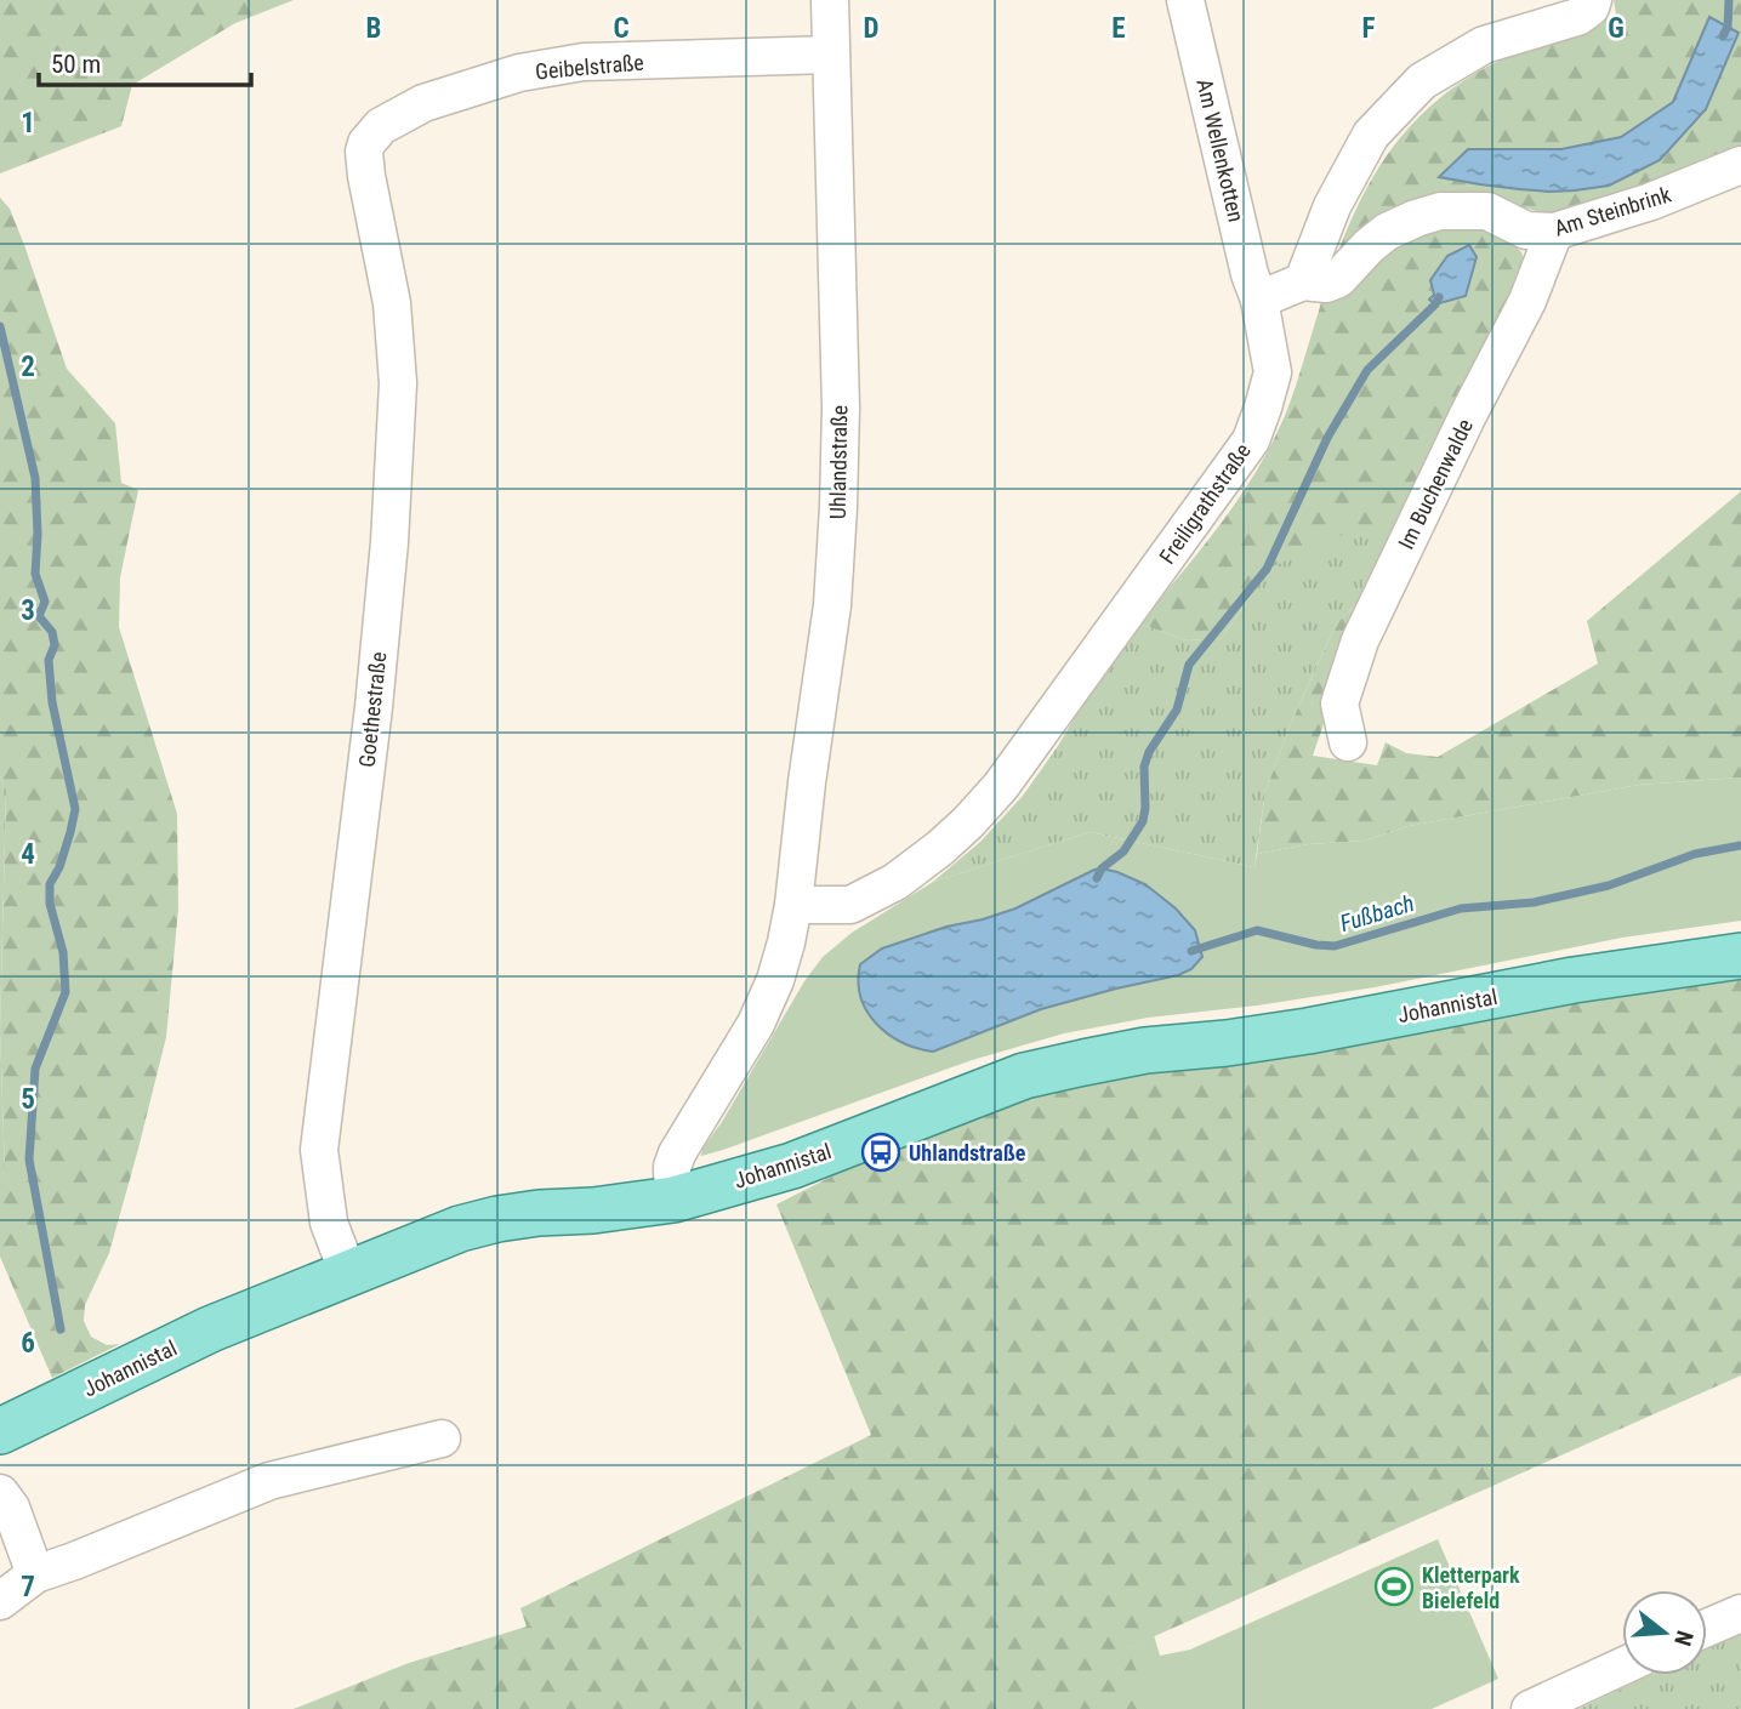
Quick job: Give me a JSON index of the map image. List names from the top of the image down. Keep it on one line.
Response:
{"streets":{"main road":["Johannistal"],"street":["Geibelstraße","Am Wellenkotten","Am Steinbrink","Uhlandstraße","Im Buchenwalde","Freiligrathstraße","Goethestraße"]},"crossings":[["Geibelstraße","Uhlandstraße"],["Geibelstraße","Goethestraße"],["Am Wellenkotten","Freiligrathstraße"],["Am Steinbrink","Im Buchenwalde"],["Uhlandstraße","Freiligrathstraße"],["Uhlandstraße","Johannistal"],["Goethestraße","Johannistal"]],"water":["Fußbach"],"places":{"bus stop":["Uhlandstraße"],"sports":["Kletterpark Bielefeld"]},"scale_bar":"50 m","north":"right","grid":{"columns":["B","C","D","E","F","G"],"rows":["1","2","3","4","5","6","7"]}}
